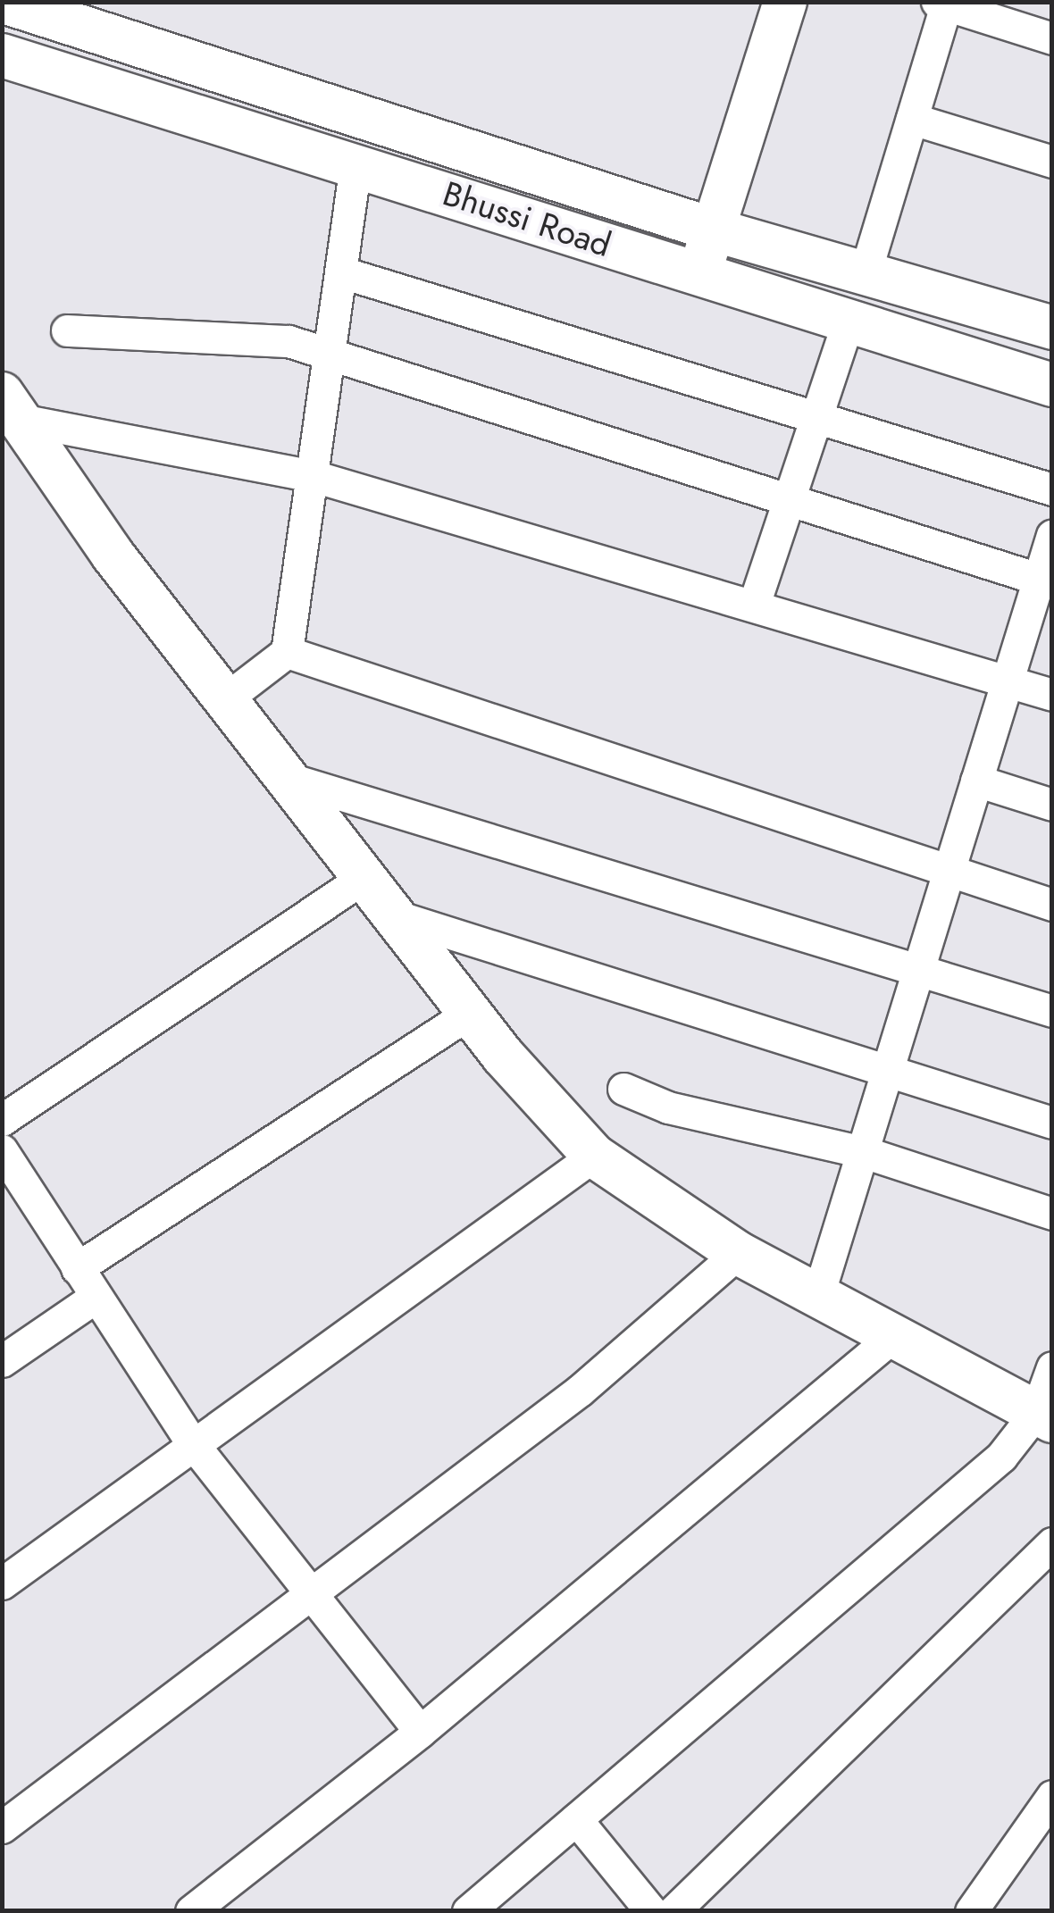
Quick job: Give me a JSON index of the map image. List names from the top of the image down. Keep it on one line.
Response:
{"streets":{"main road":["Bhussi Road"]}}
